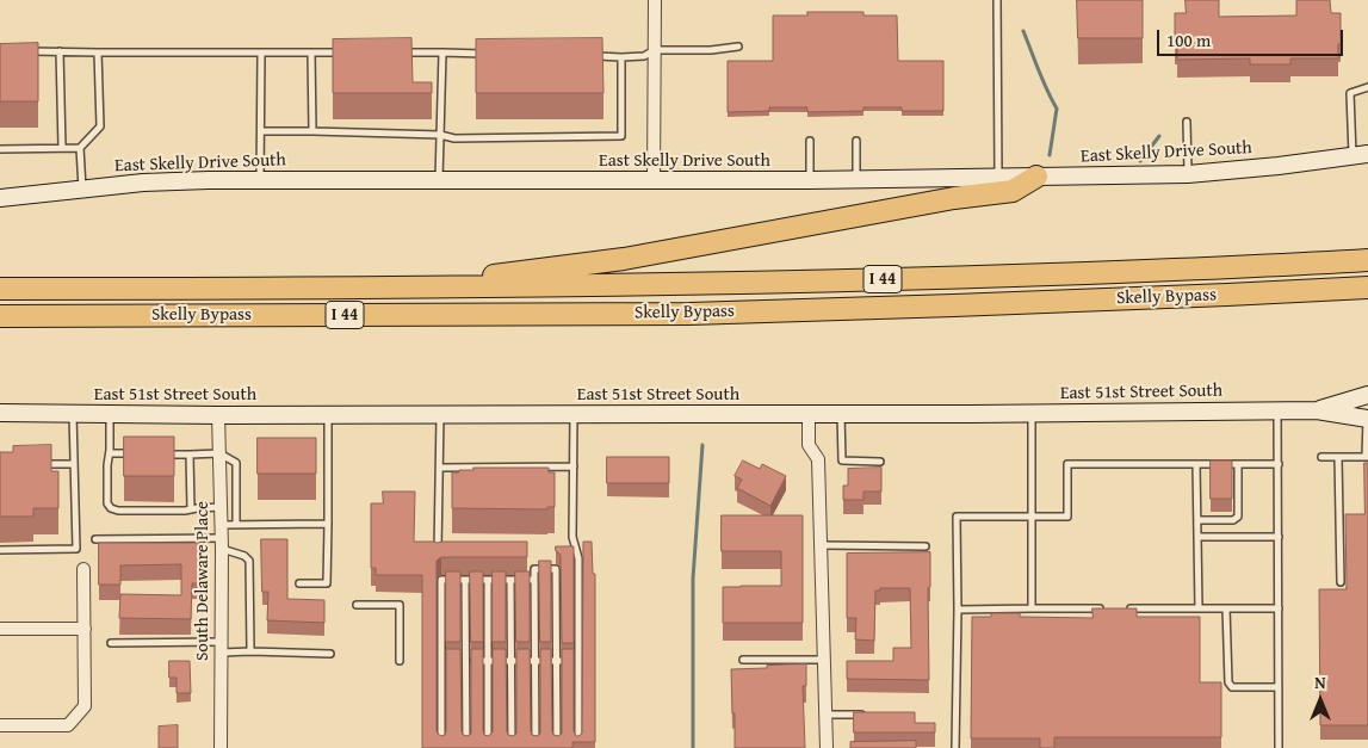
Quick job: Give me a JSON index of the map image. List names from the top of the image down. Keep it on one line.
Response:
{"streets":{"highway":["I 44","Skelly Bypass"],"main road":["East Skelly Drive South","East 51st Street South"],"street":["South Delaware Place"]},"crossings":[["East 51st Street South","South Delaware Place"]],"scale_bar":"100 m","north":"top"}
